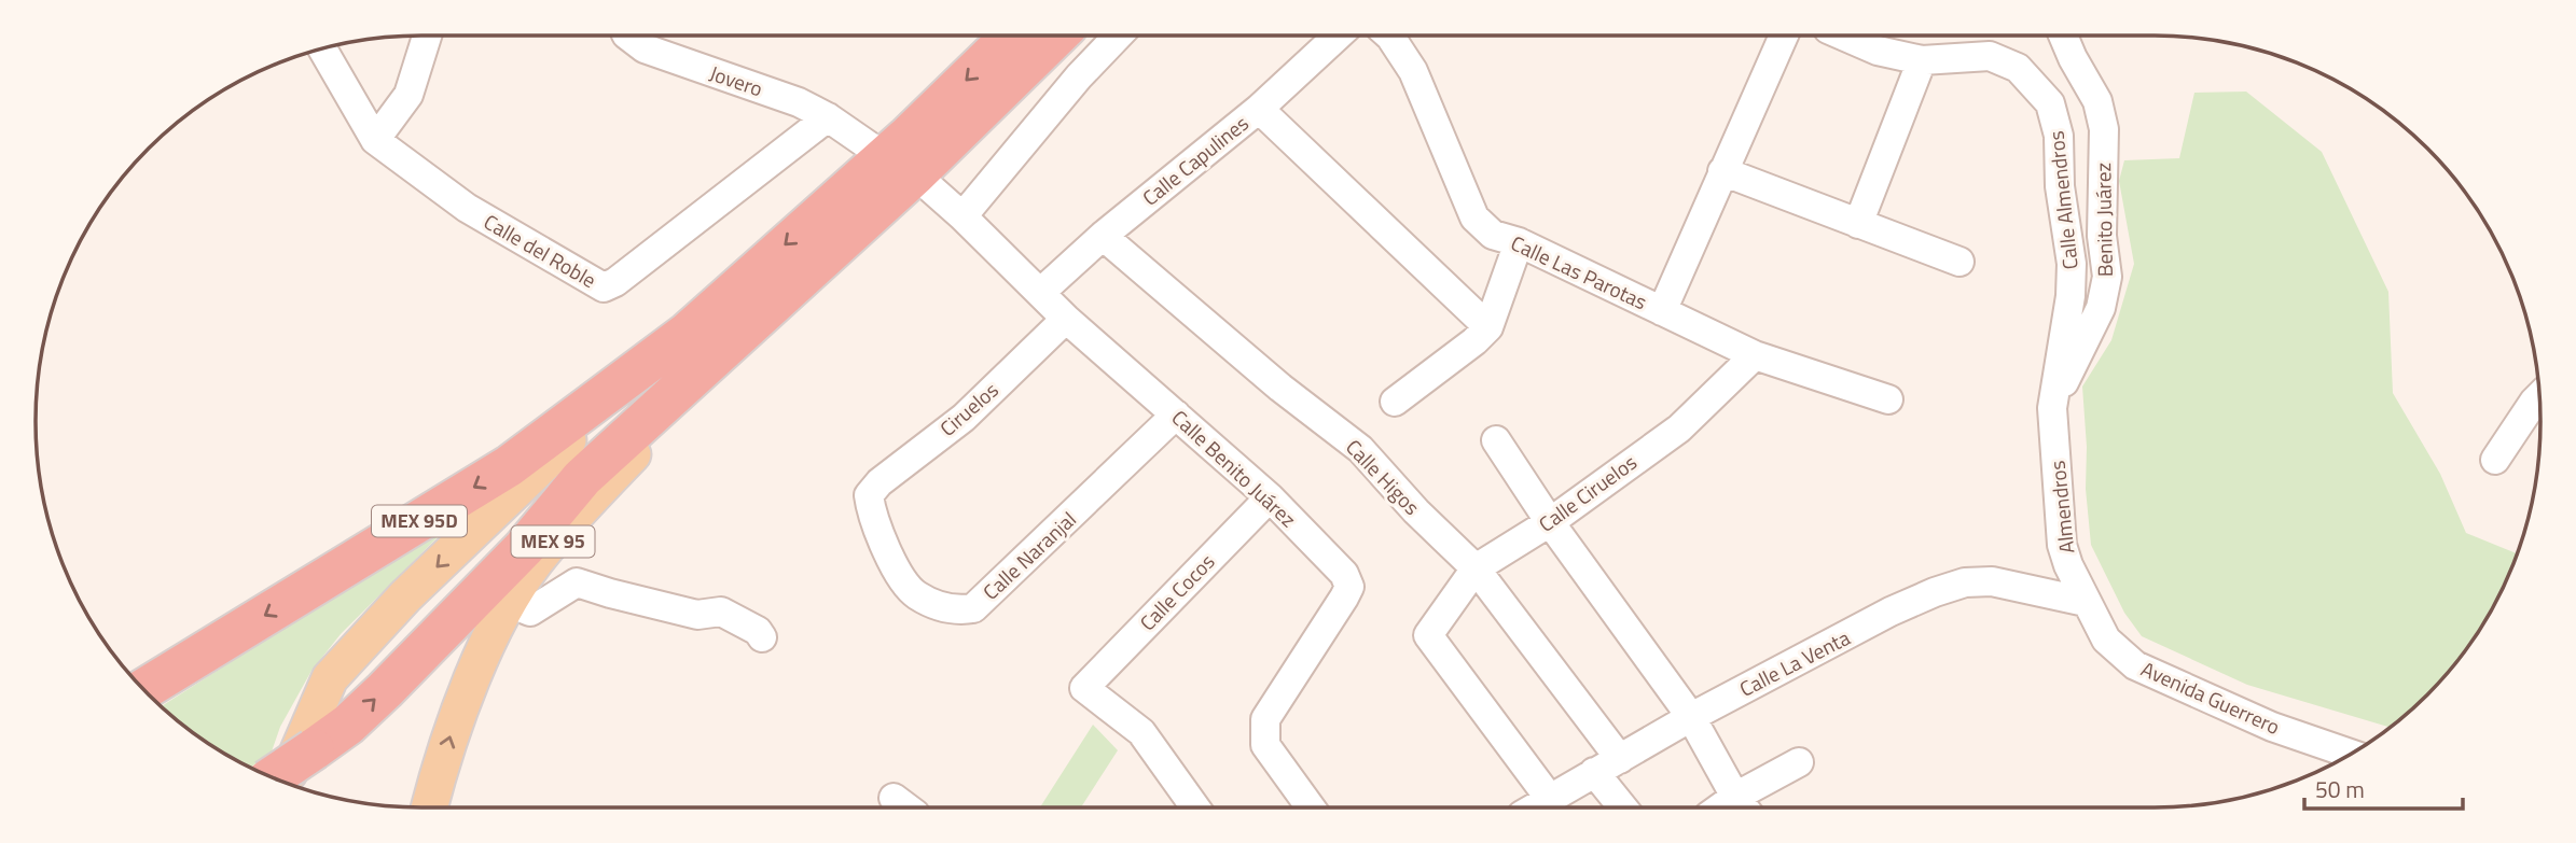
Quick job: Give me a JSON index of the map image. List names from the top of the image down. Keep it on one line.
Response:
{"streets":{"highway":["MEX 95D","MEX 95"],"street":["Jovero","Calle Capulines","Calle Almendros","Benito Juárez","Calle del Roble","Calle Las Parotas","Ciruelos","Calle Benito Juárez","Calle Higos","Calle Ciruelos","Almendros","Calle Naranjal","Calle Cocos","Calle La Venta","Avenida Guerrero"]},"crossings":[["Jovero","Calle del Roble"],["Jovero","Calle Benito Juárez"],["Jovero","MEX 95"],["Calle Capulines","Calle Benito Juárez"],["Calle Capulines","Calle Higos"],["Calle Almendros","Benito Juárez"],["Calle Almendros","Almendros"],["Benito Juárez","Almendros"],["Calle Las Parotas","Calle Ciruelos"],["Ciruelos","Calle Benito Juárez"],["Ciruelos","Calle Naranjal"],["Calle Benito Juárez","MEX 95"],["Calle Benito Juárez","Calle Naranjal"],["Calle Benito Juárez","Calle Cocos"],["Calle Higos","Calle Ciruelos"],["Calle Higos","Calle La Venta"],["Calle Ciruelos","Calle La Venta"],["Almendros","Calle La Venta"],["Almendros","Avenida Guerrero"],["MEX 95D","MEX 95"],["Calle La Venta","Avenida Guerrero"]],"scale_bar":"50 m"}
